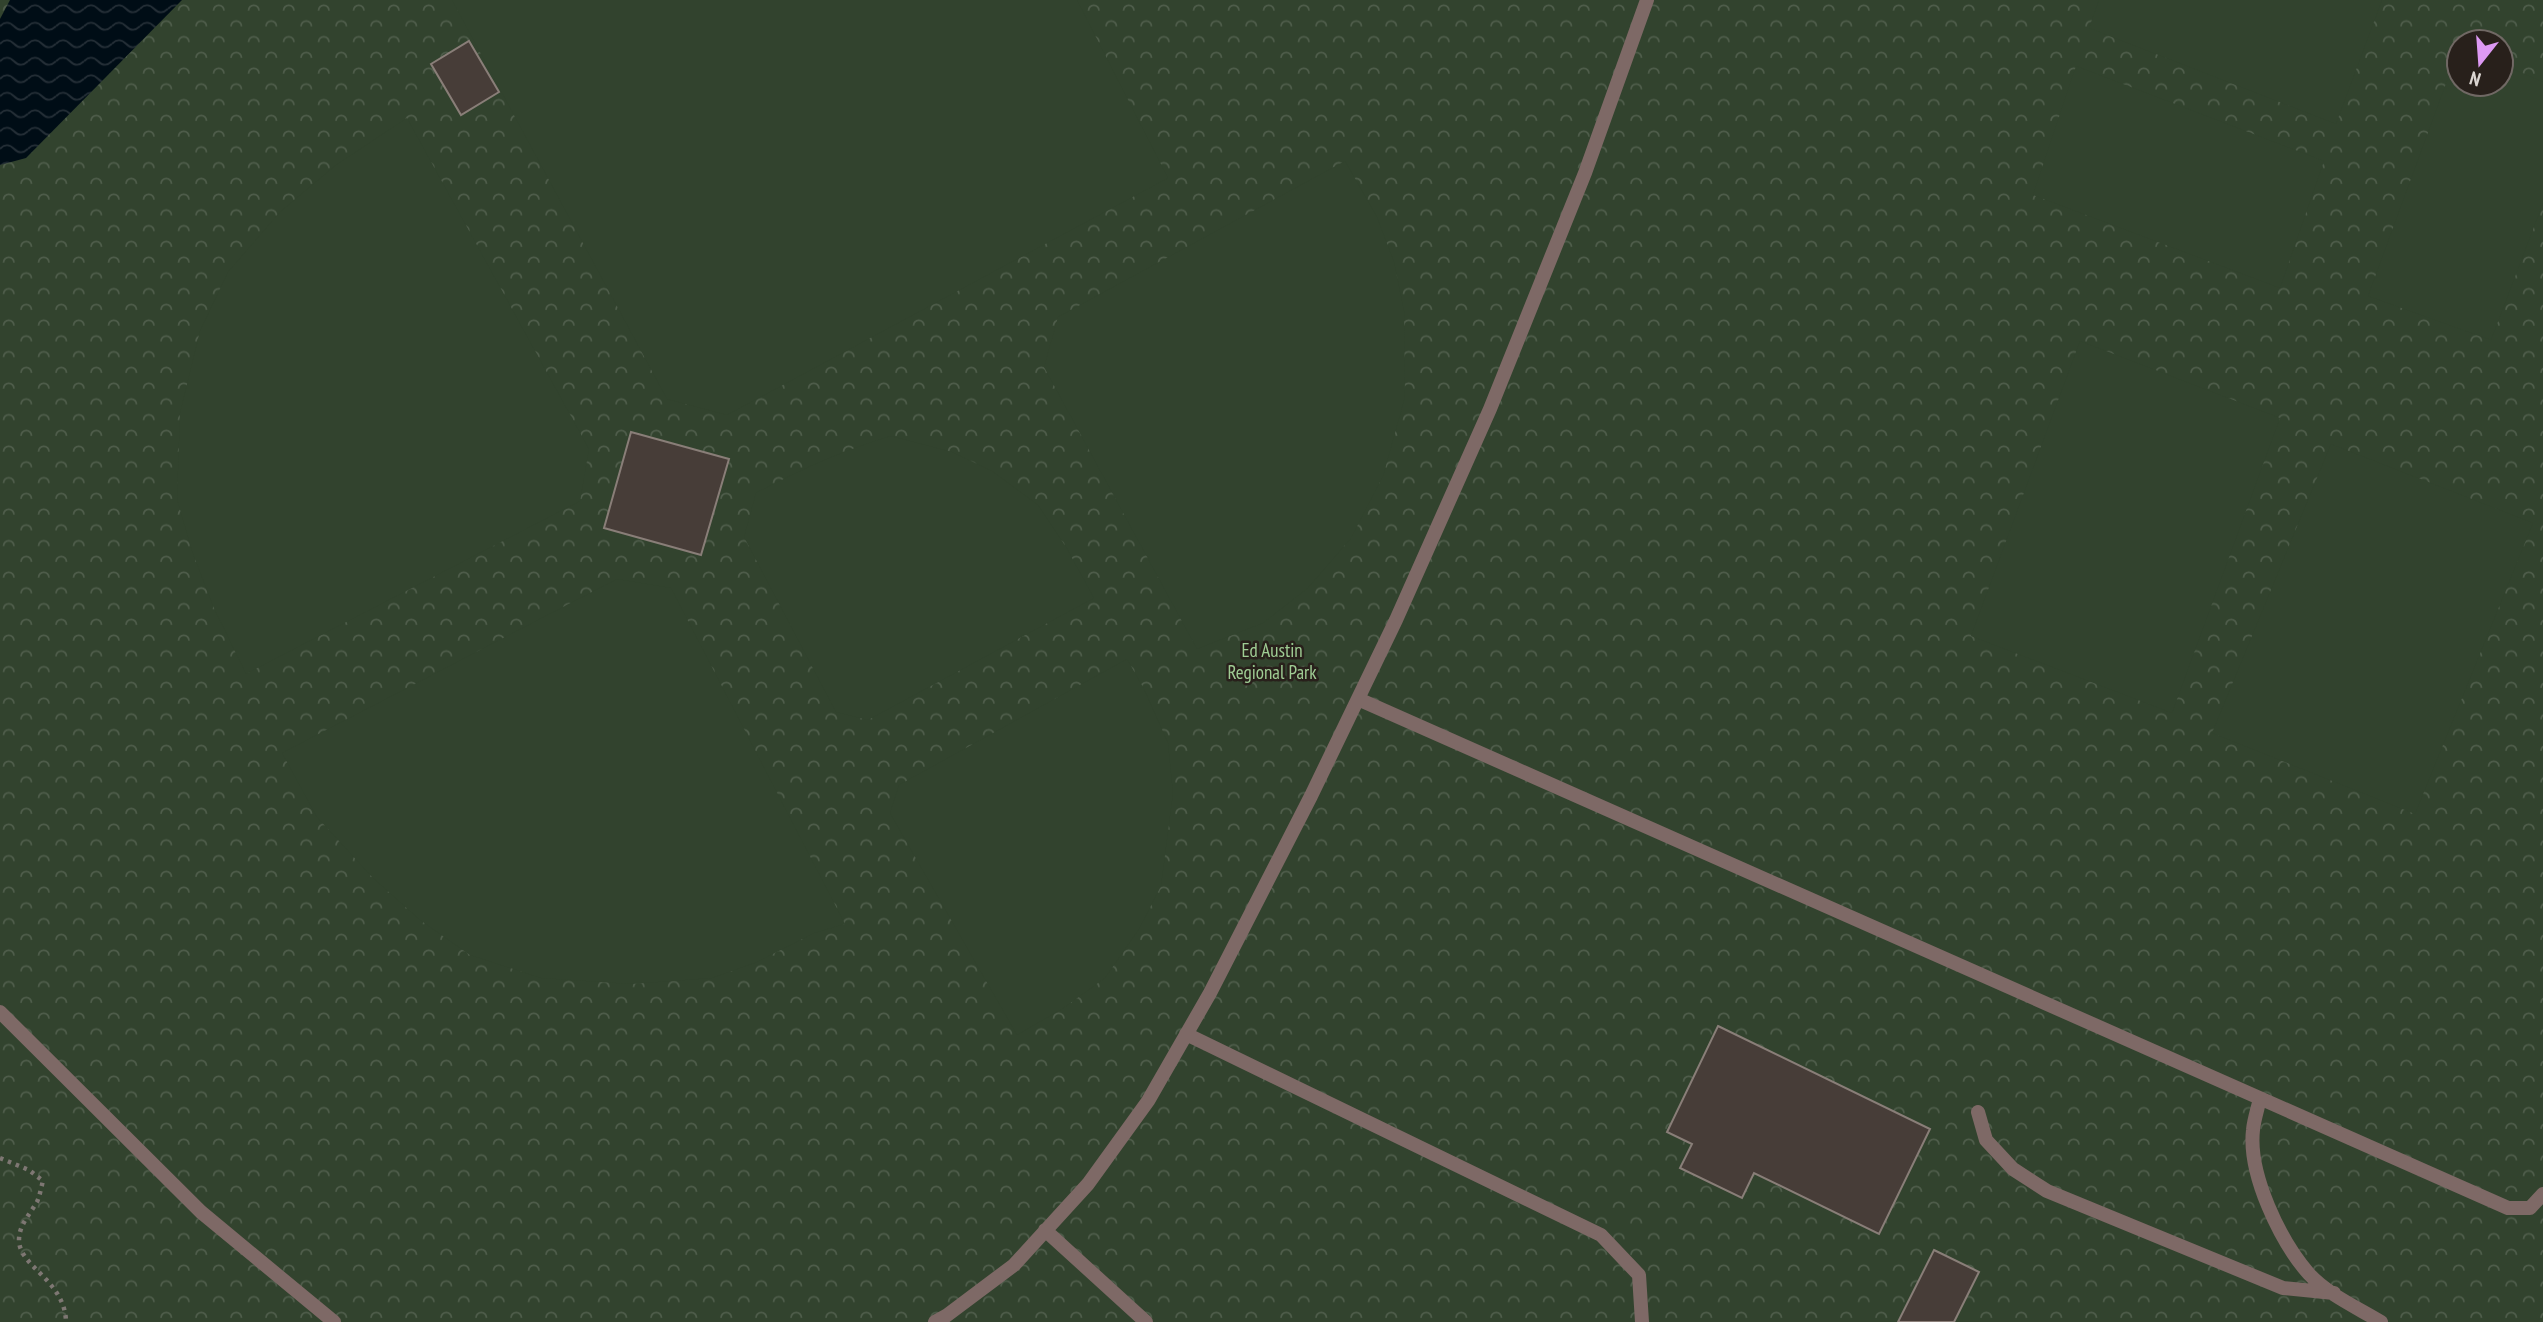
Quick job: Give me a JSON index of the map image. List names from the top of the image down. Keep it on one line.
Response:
{"parks":["Ed Austin Regional Park"],"north":"bottom"}
